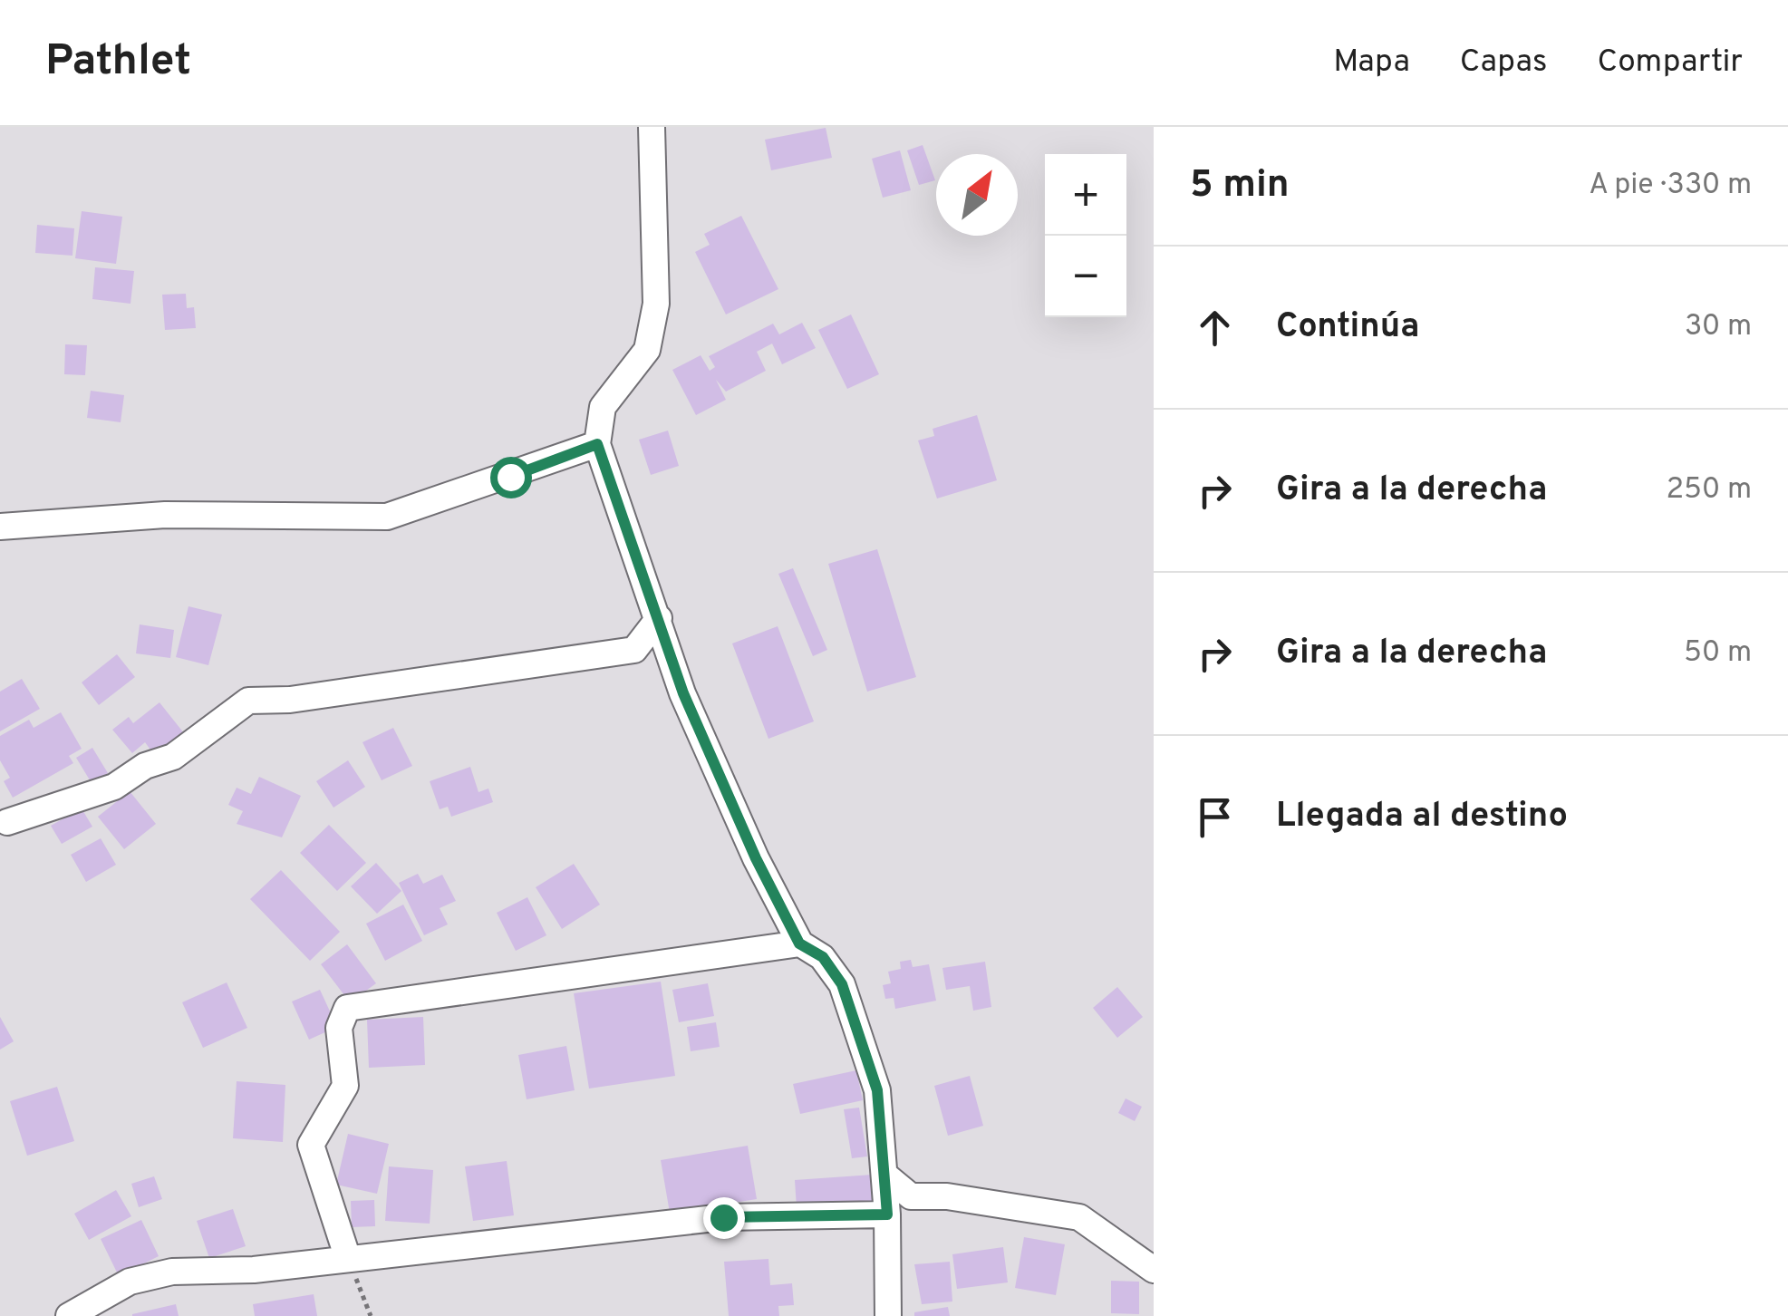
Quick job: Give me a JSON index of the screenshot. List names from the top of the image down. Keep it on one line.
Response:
{"north":"top right","page":{"header":"Pathlet","nav":["Mapa","Capas","Compartir"],"heading":["5 min","A pie · 330 m"],"map_buttons":["+","−"],"list":[["Continúa","30 m"],["Gira a la derecha","250 m"],["Gira a la derecha","50 m"],"Llegada al destino"]}}
